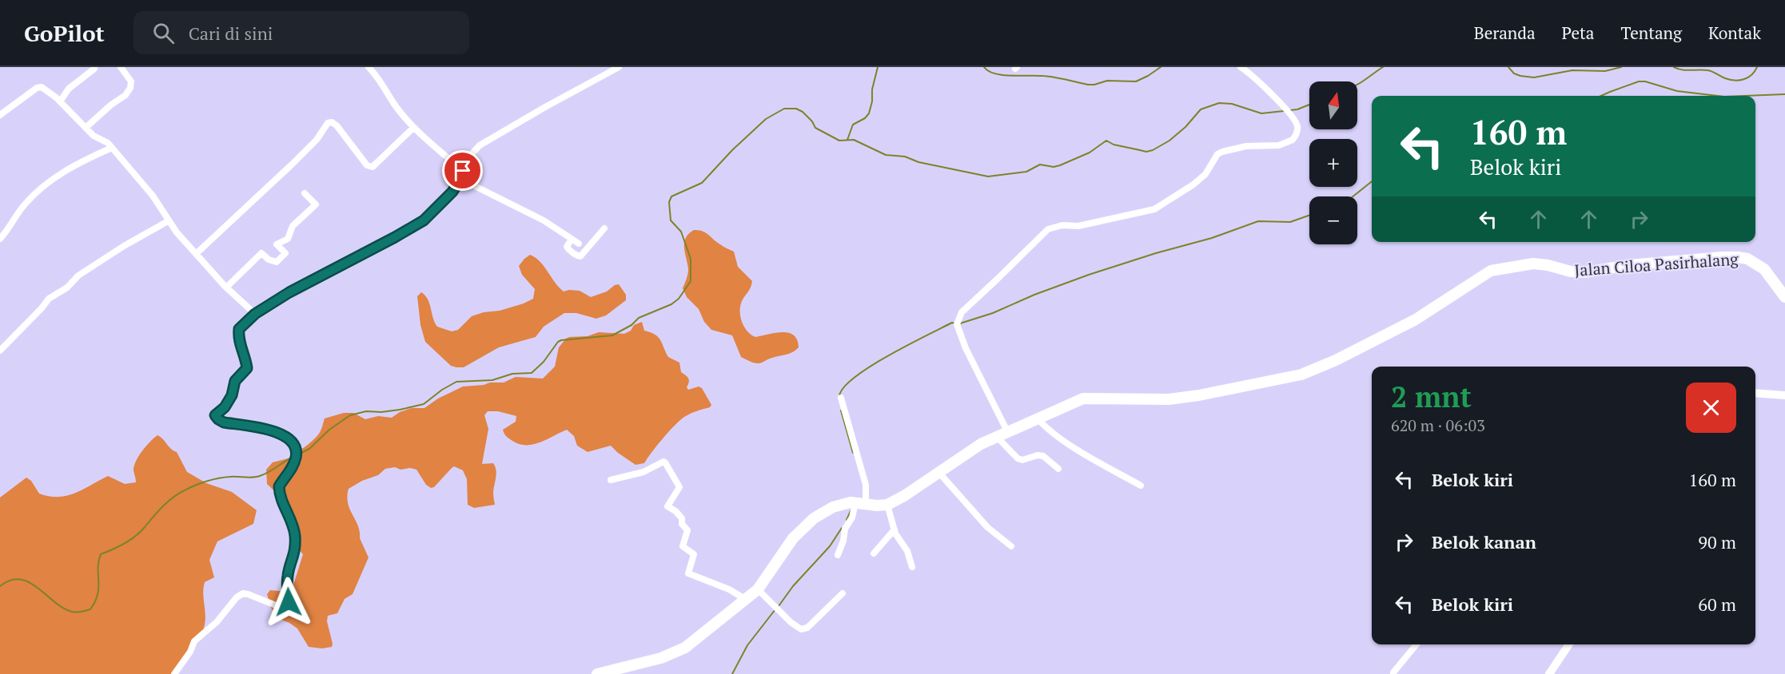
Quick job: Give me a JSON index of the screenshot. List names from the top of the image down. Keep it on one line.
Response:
{"streets":{"main road":["Jalan Ciloa Pasirhalang"]},"north":"top","page":{"header":"GoPilot","search":"Cari di sini","nav":["Beranda","Peta","Tentang","Kontak"],"map_buttons":["+","−"],"turn":["160 m","Belok kiri"],"heading":["2 mnt","620 m · 06:03"],"list":[{"name":"Belok kiri","value":"160 m"},{"name":"Belok kanan","value":"90 m"},{"name":"Belok kiri","value":"60 m"}]}}
